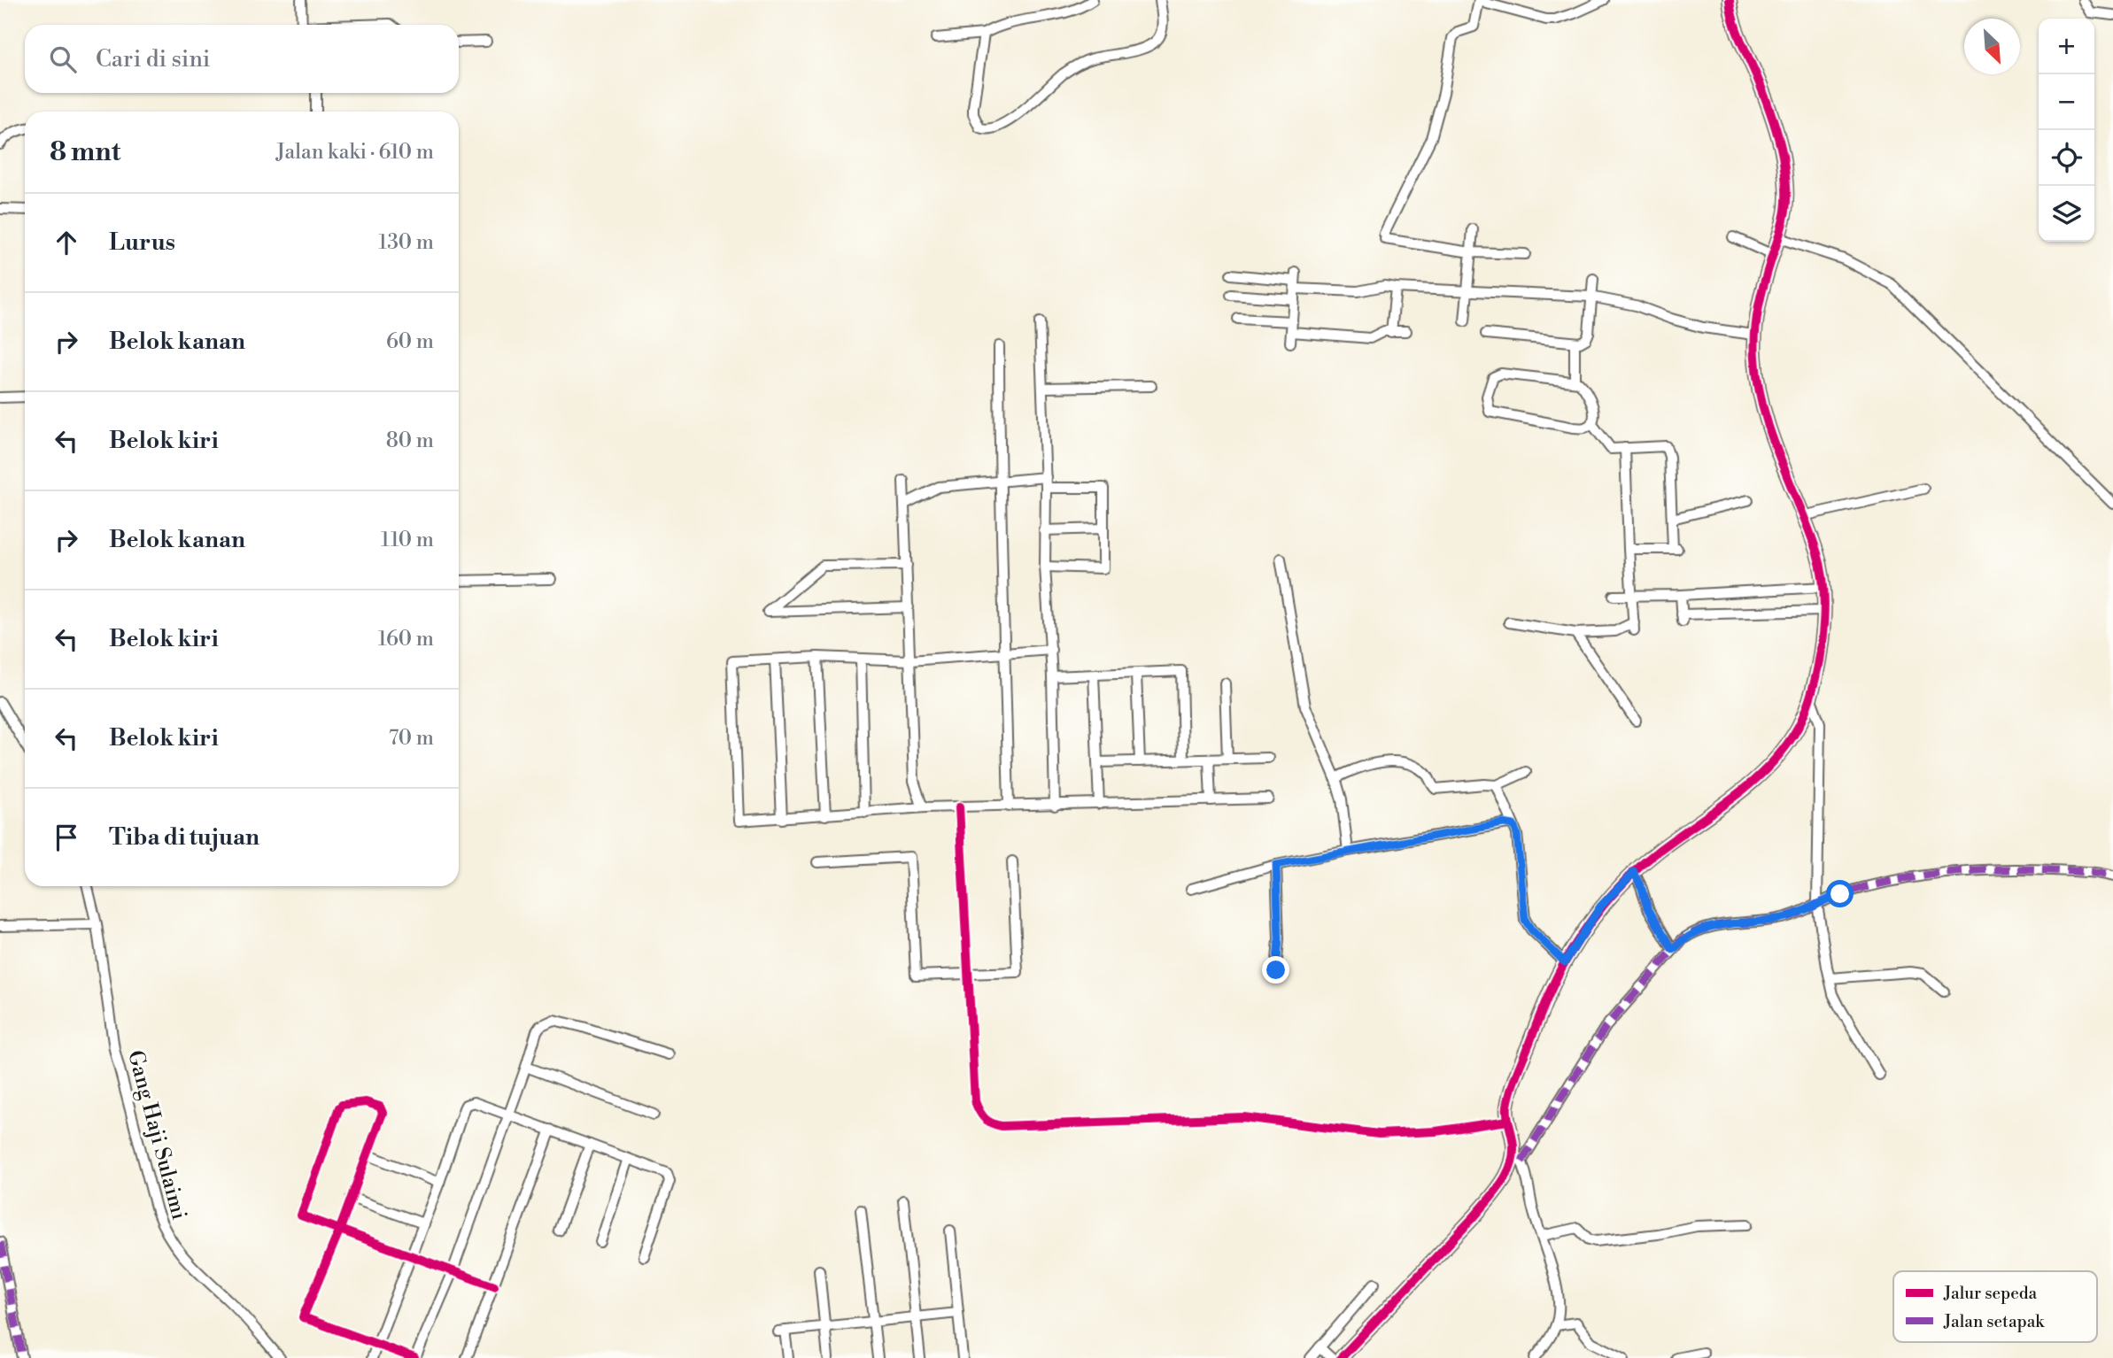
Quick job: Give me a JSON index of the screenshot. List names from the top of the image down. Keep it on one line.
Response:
{"streets":{"street":["Gang Haji Sulaimi"]},"legend":["Jalur sepeda","Jalan setapak"],"north":"bottom right","page":{"map_buttons":["+","−"],"search":"Cari di sini","heading":["8 mnt","Jalan kaki · 610 m"],"list":[["Lurus","130 m"],["Belok kanan","60 m"],["Belok kiri","80 m"],["Belok kanan","110 m"],["Belok kiri","160 m"],["Belok kiri","70 m"],"Tiba di tujuan"]}}
